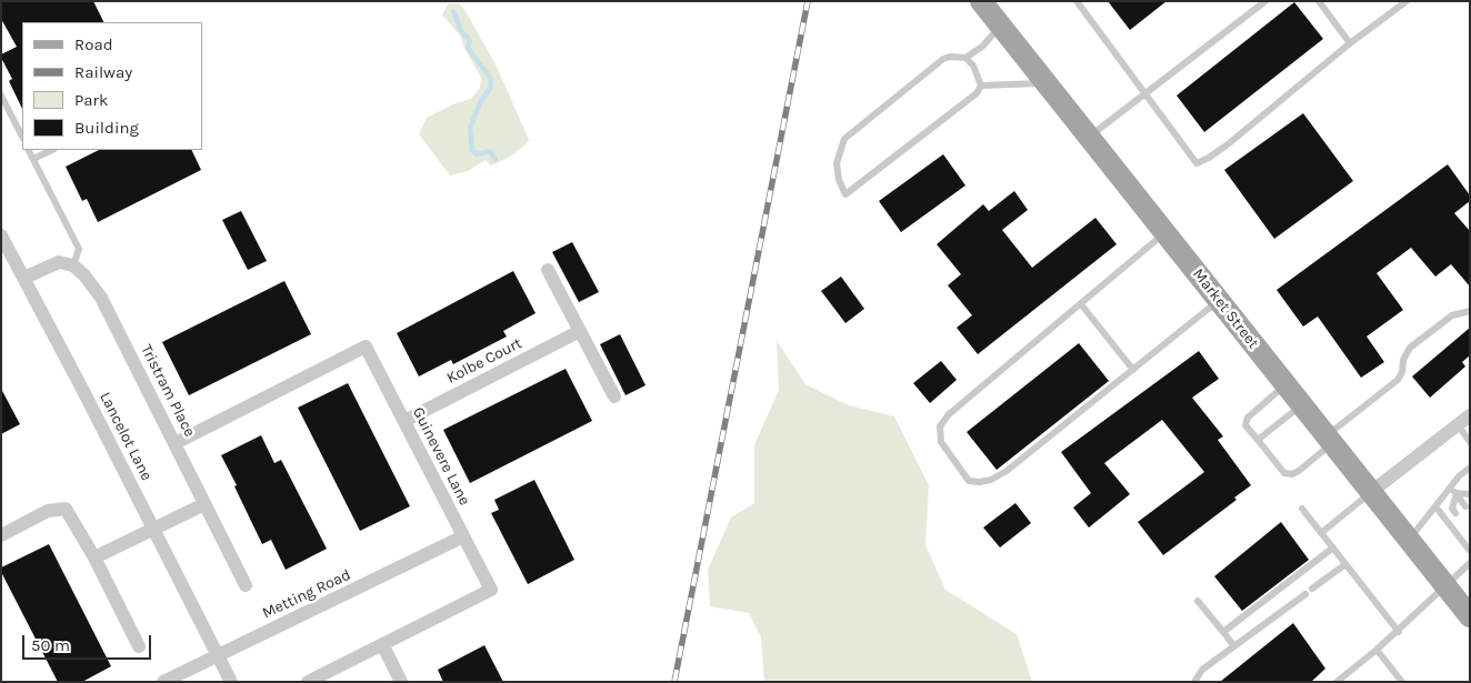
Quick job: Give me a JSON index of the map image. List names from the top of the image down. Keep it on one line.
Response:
{"streets":{"main road":["Market Street"],"street":["Kolbe Court","Tristram Place","Lancelot Lane","Guinevere Lane","Metting Road"]},"crossings":[["Kolbe Court","Guinevere Lane"],["Tristram Place","Guinevere Lane"],["Lancelot Lane","Metting Road"],["Guinevere Lane","Metting Road"]],"legend":["Road","Railway","Park","Building"],"scale_bar":"50 m"}
